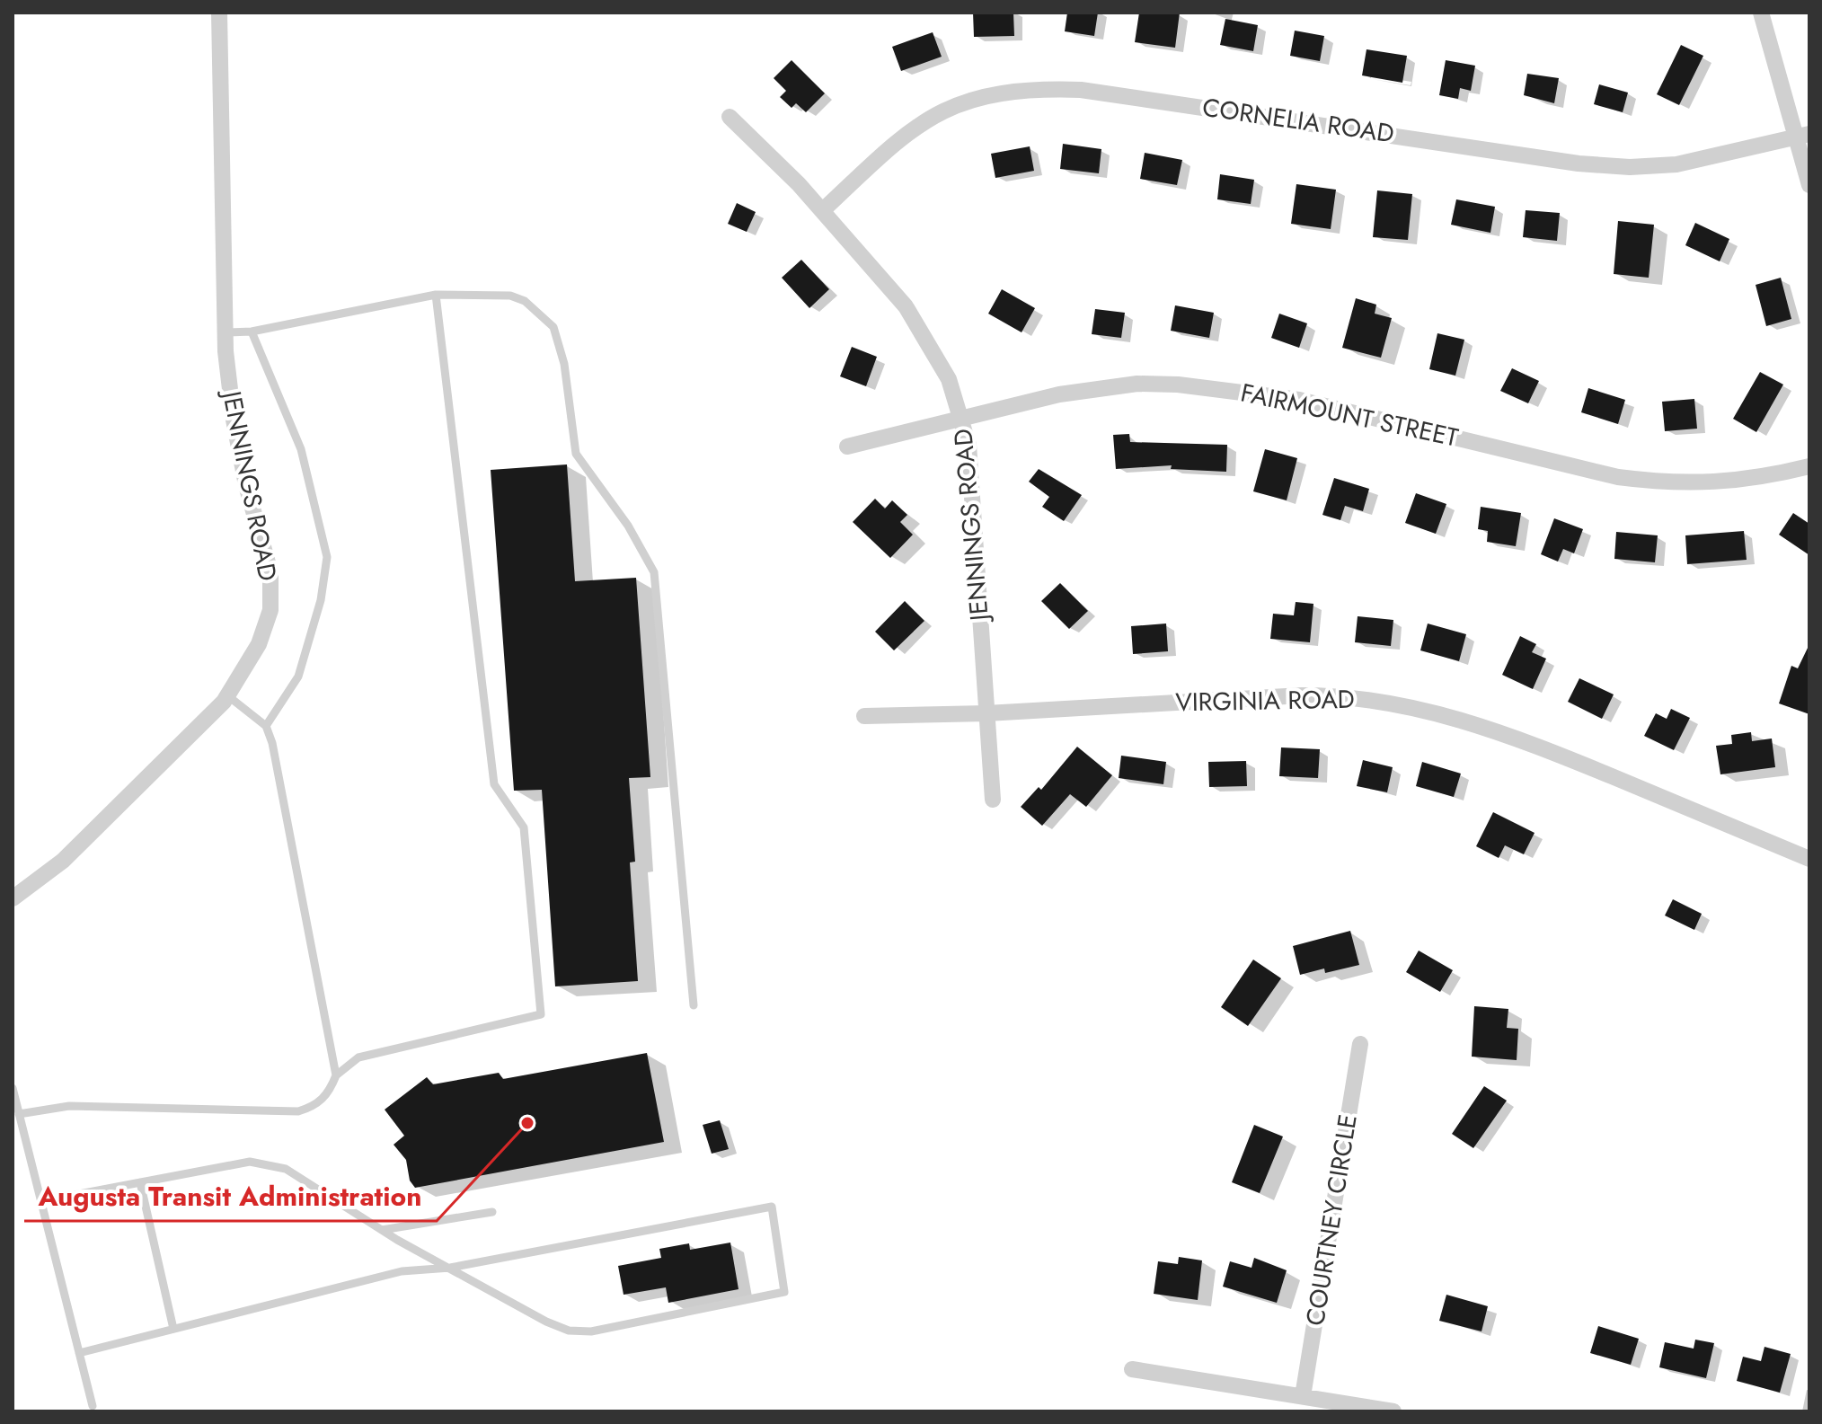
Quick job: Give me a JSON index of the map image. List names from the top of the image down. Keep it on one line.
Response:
{"streets":{"street":["CORNELIA ROAD","FAIRMOUNT STREET","JENNINGS ROAD","VIRGINIA ROAD","COURTNEY CIRCLE"]},"crossings":[["CORNELIA ROAD","JENNINGS ROAD"],["FAIRMOUNT STREET","JENNINGS ROAD"],["JENNINGS ROAD","VIRGINIA ROAD"]],"places":["Augusta Transit Administration"]}
